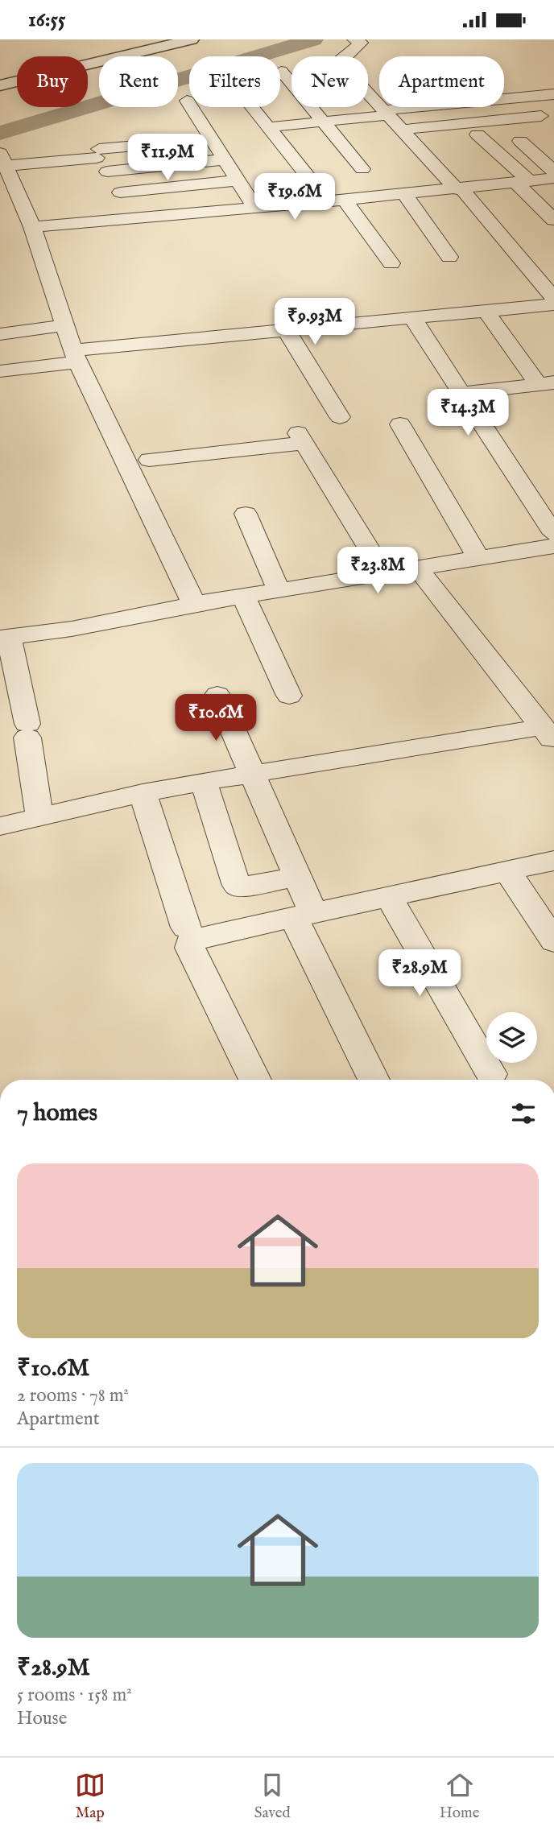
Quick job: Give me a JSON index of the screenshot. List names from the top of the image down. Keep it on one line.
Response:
{"page":{"status":"16:55","chip":["Buy","Rent","Filters","New","Apartment"],"price":["₹11.9M","₹19.6M","₹9.93M","₹14.3M","₹23.8M","₹10.6M","₹28.9M"],"heading":"7 homes","list":[{"name":"₹10.6M","note":"2 rooms · 78 m² · Apartment"},{"name":"₹28.9M","note":"5 rooms · 158 m² · House"}],"tabs":["Map","Saved","Home"]}}
